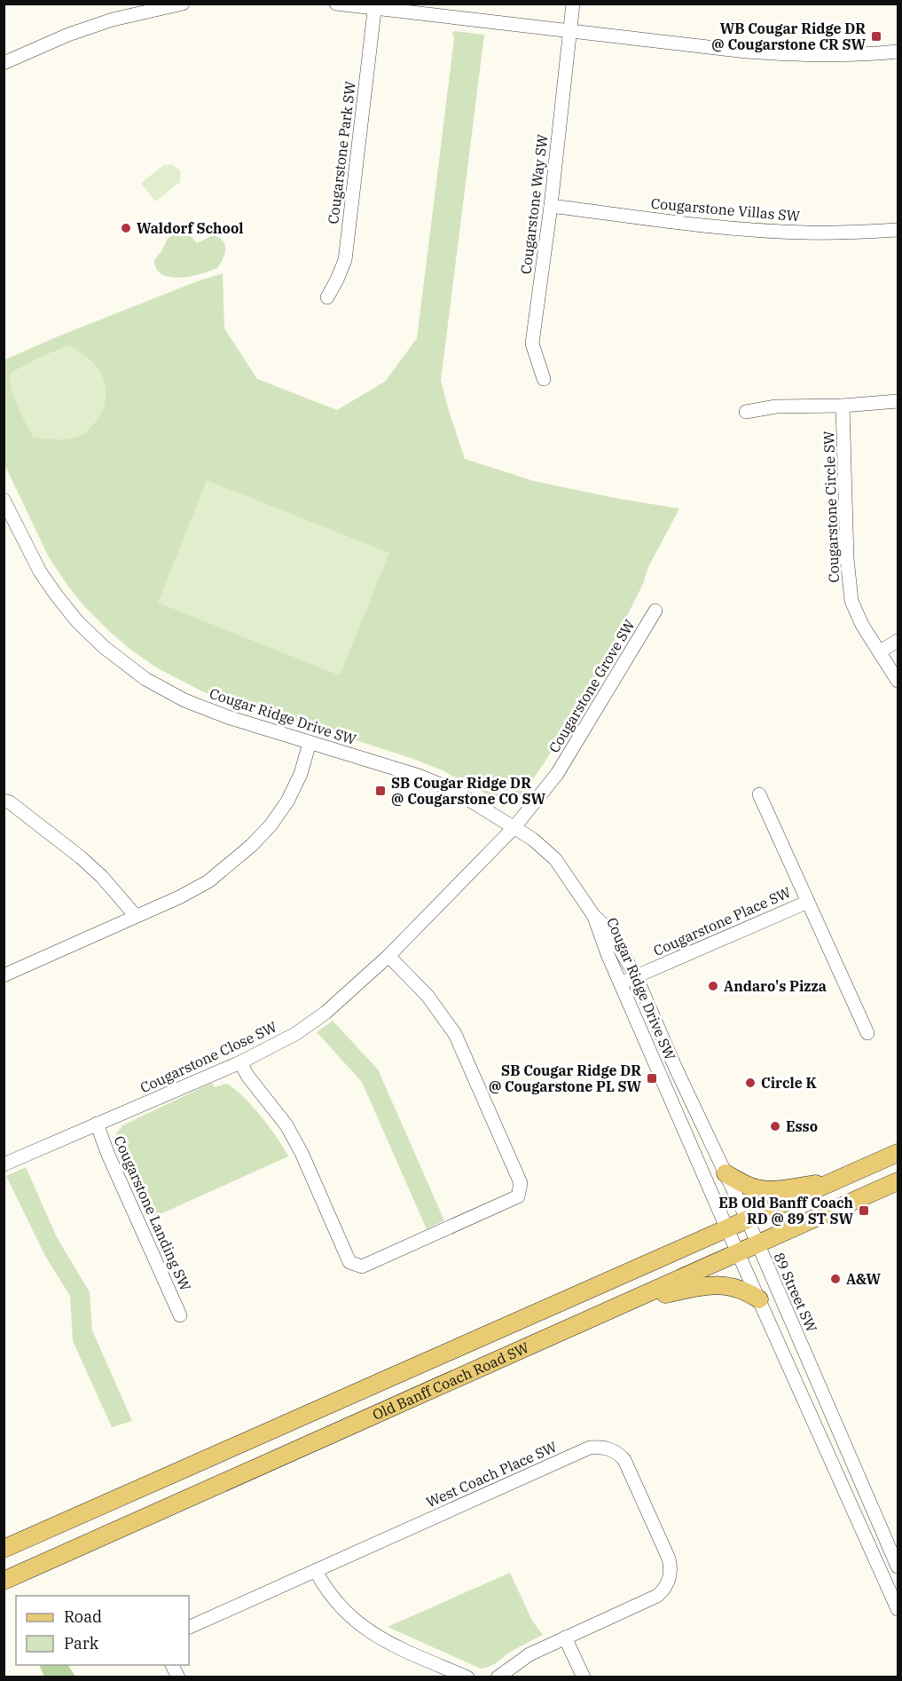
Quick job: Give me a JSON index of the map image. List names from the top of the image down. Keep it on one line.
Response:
{"streets":{"main road":["Old Banff Coach Road SW"],"street":["Cougarstone Park SW","Cougarstone Way SW","Cougarstone Villas SW","Cougarstone Circle SW","Cougarstone Grove SW","Cougar Ridge Drive SW","Cougarstone Place SW","Cougarstone Close SW","Cougarstone Landing SW","89 Street SW","West Coach Place SW"]},"crossings":[["Cougarstone Way SW","Cougarstone Villas SW"],["Cougarstone Grove SW","Cougar Ridge Drive SW"],["Cougarstone Grove SW","Cougarstone Close SW"],["Cougar Ridge Drive SW","Cougarstone Place SW"],["Cougar Ridge Drive SW","Cougarstone Close SW"],["Cougar Ridge Drive SW","89 Street SW"],["Cougar Ridge Drive SW","Old Banff Coach Road SW"],["Cougarstone Close SW","Cougarstone Landing SW"],["89 Street SW","Old Banff Coach Road SW"]],"places":{"transit":["WB Cougar Ridge DR @ Cougarstone CR SW","SB Cougar Ridge DR @ Cougarstone CO SW","SB Cougar Ridge DR @ Cougarstone PL SW","EB Old Banff Coach RD @ 89 ST SW"],"other":["Waldorf School","Andaro's Pizza","Circle K","Esso","A&W"]},"legend":["Road","Park"]}
